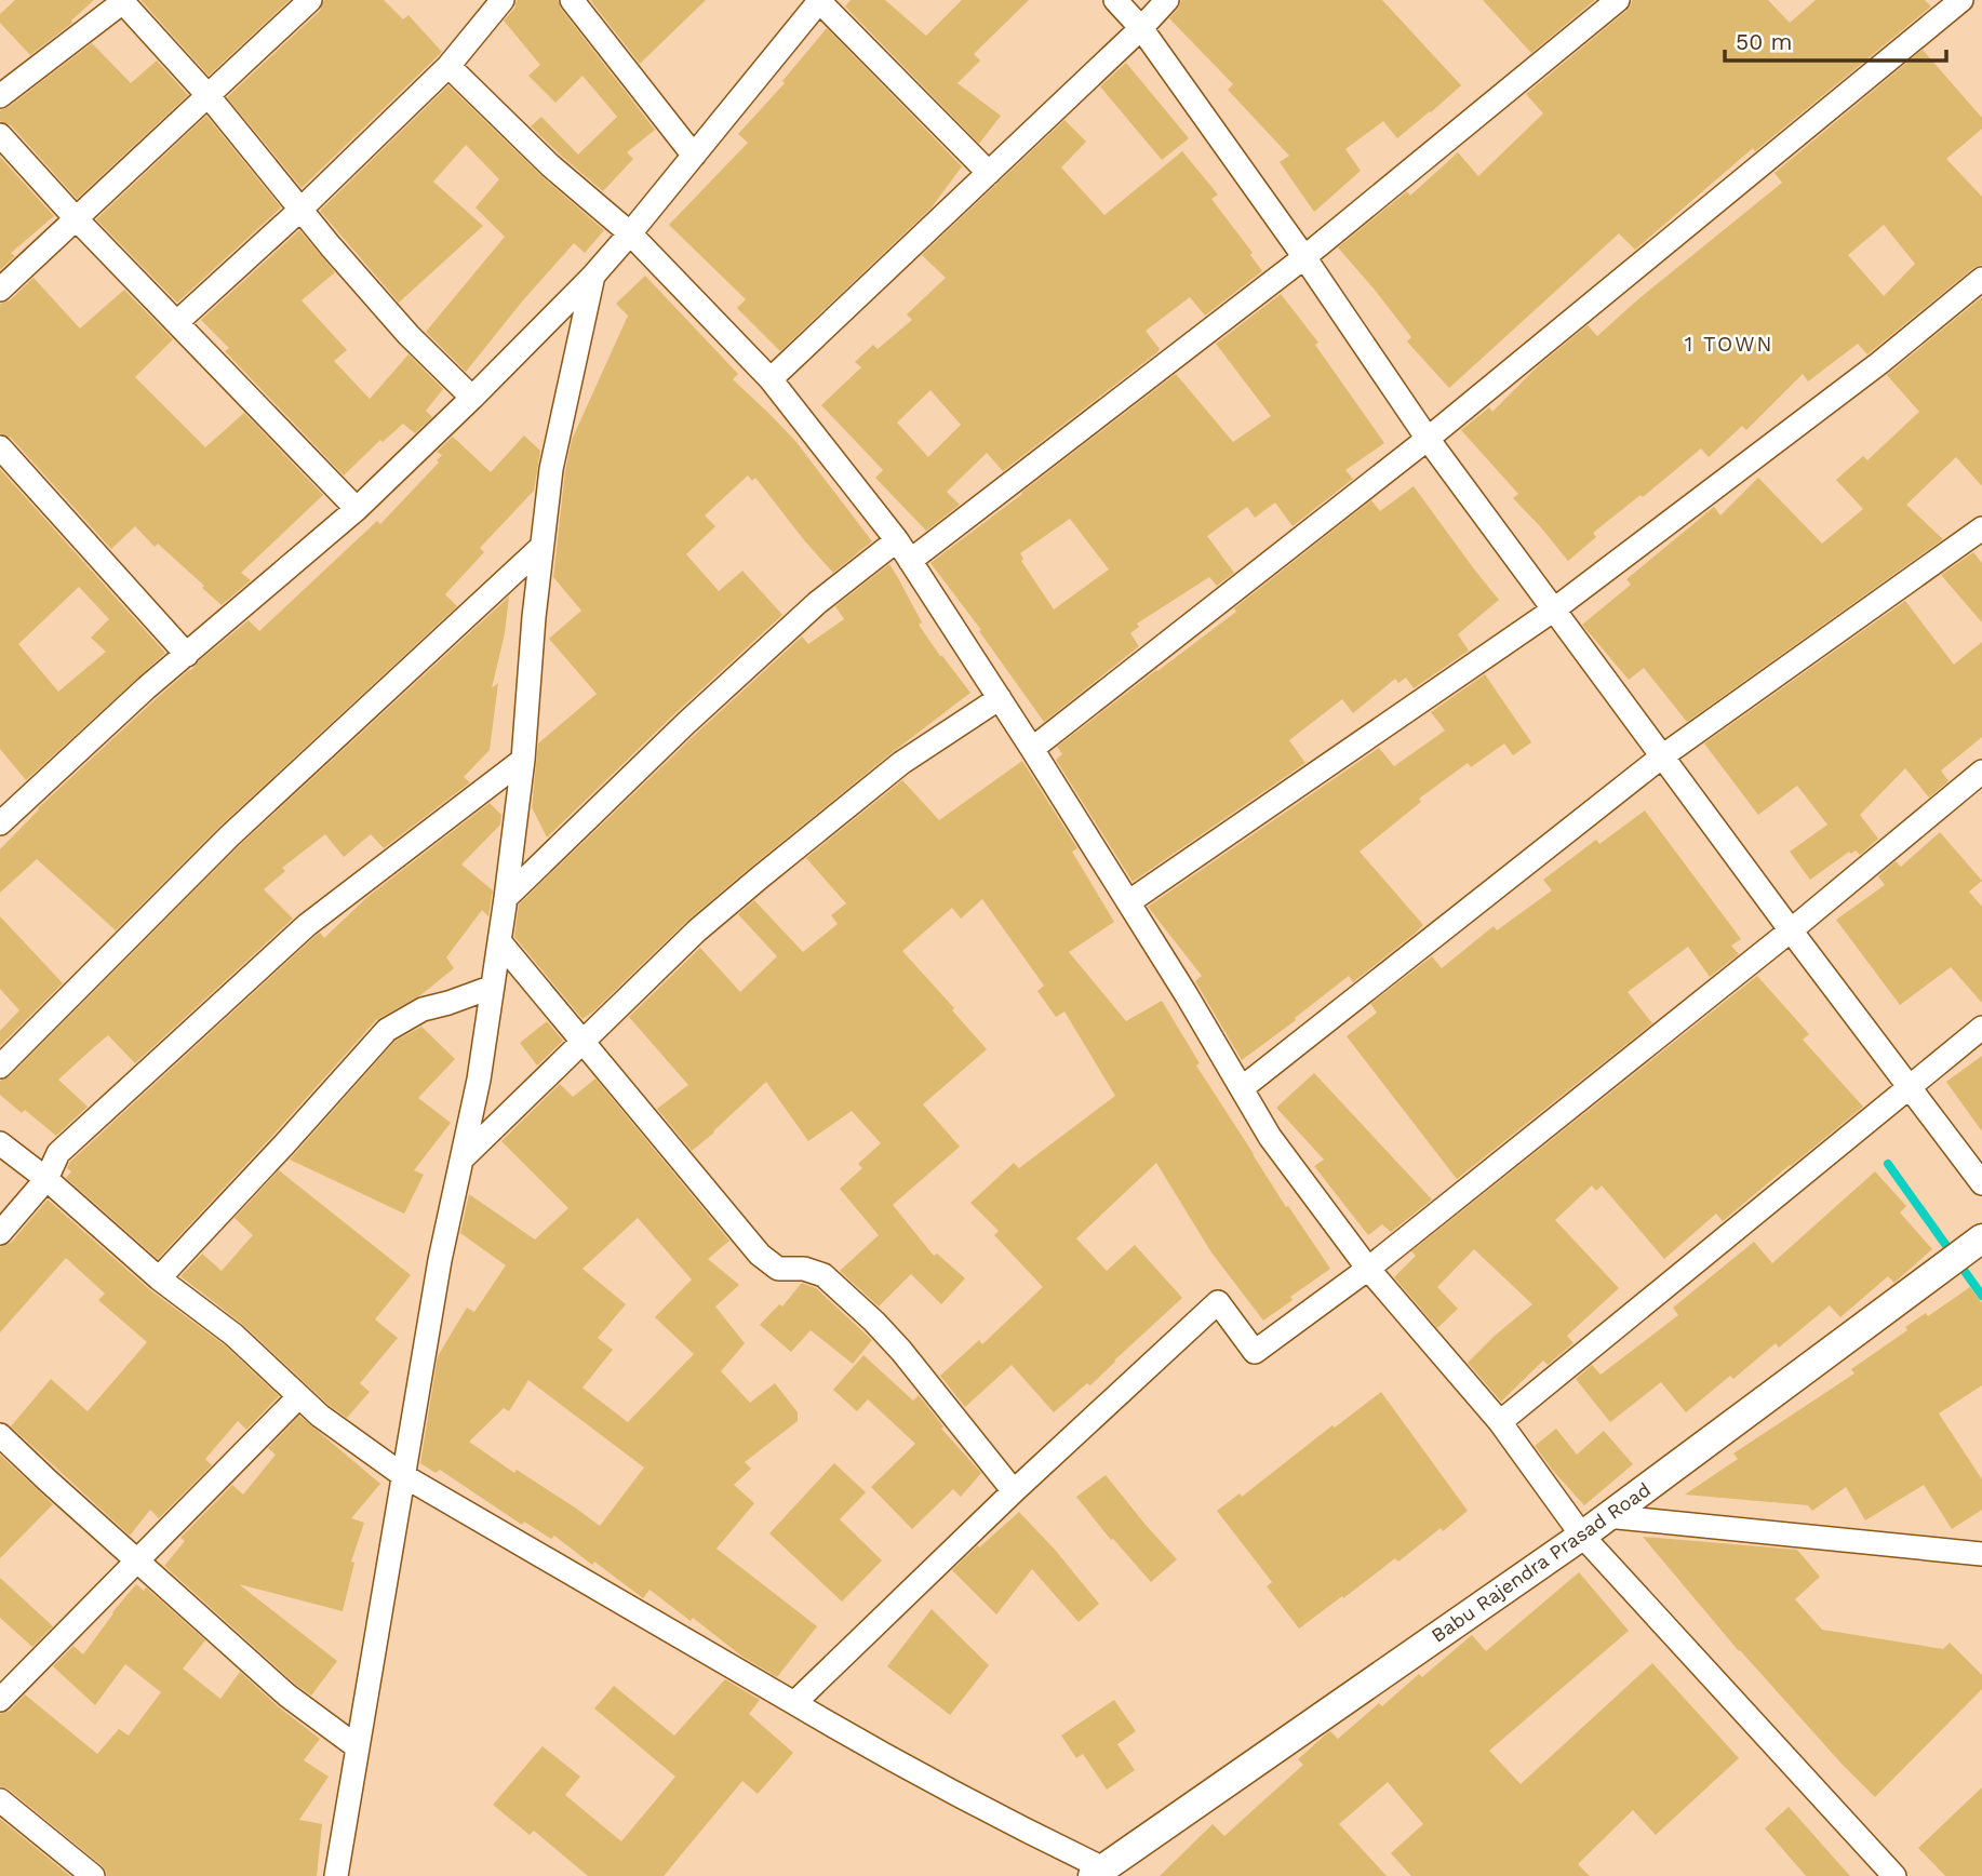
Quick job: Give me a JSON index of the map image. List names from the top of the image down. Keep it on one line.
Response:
{"streets":{"street":["Babu Rajendra Prasad Road"]},"districts":["1 TOWN"],"scale_bar":"50 m"}
